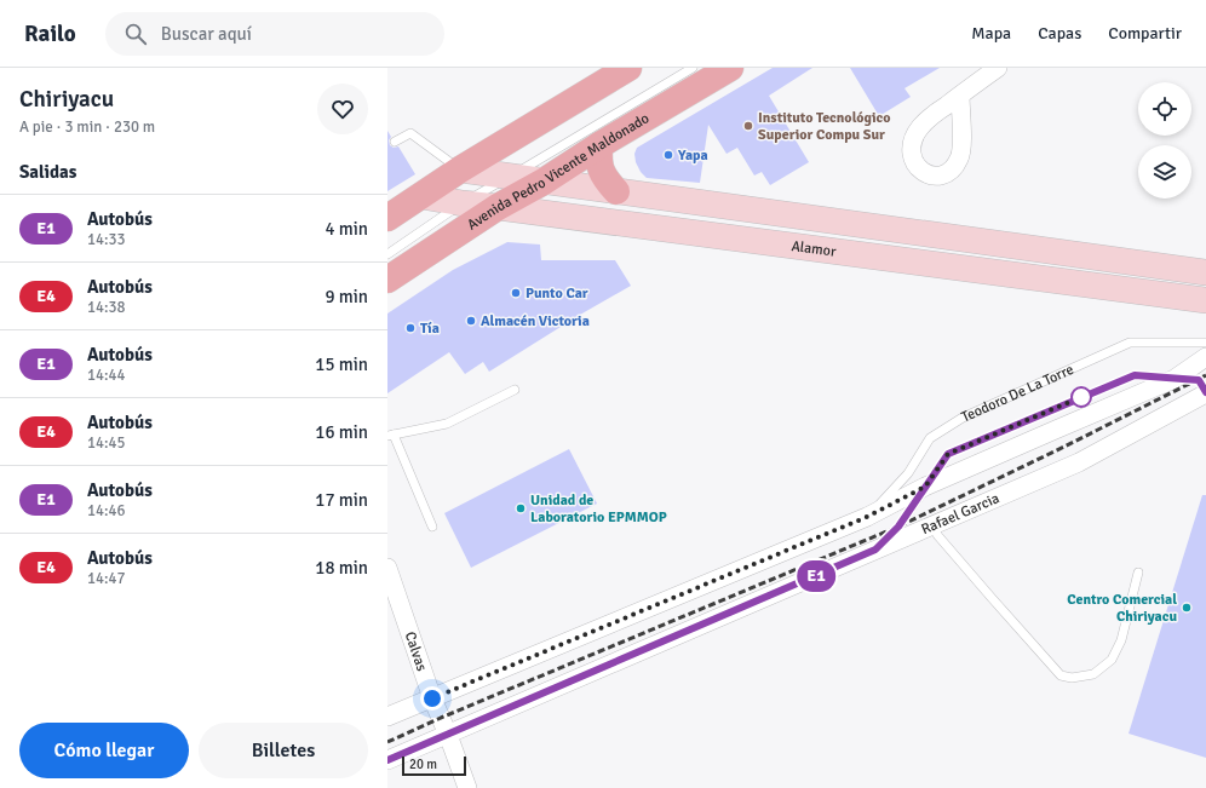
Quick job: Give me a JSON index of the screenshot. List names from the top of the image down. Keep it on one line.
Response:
{"streets":{"main road":["Avenida Pedro Vicente Maldonado"],"street":["Alamor","Teodoro De La Torre","Rafael Garcia","Calvas"]},"crossings":[["Avenida Pedro Vicente Maldonado","Alamor"],["Teodoro De La Torre","Calvas"],["Rafael Garcia","Calvas"]],"places":["Instituto Tecnológico Superior Compu Sur","Yapa","Punto Car","Almacén Victoria","Tía","Unidad de Laboratorio EPMMOP","Centro Comercial Chiriyacu"],"lines":["bus line E1"],"scale_bar":"20 m","page":{"header":"Railo","search":"Buscar aquí","nav":["Mapa","Capas","Compartir"],"heading":[["Chiriyacu","A pie · 3 min · 230 m"],"Salidas"],"on_map":"E1","list":[{"mark":"E1","name":"Autobús","note":"14:33","value":"4 min"},{"mark":"E4","name":"Autobús","note":"14:38","value":"9 min"},{"mark":"E1","name":"Autobús","note":"14:44","value":"15 min"},{"mark":"E4","name":"Autobús","note":"14:45","value":"16 min"},{"mark":"E1","name":"Autobús","note":"14:46","value":"17 min"},{"mark":"E4","name":"Autobús","note":"14:47","value":"18 min"}],"buttons":["Cómo llegar","Billetes"],"scale":"20 m"}}
